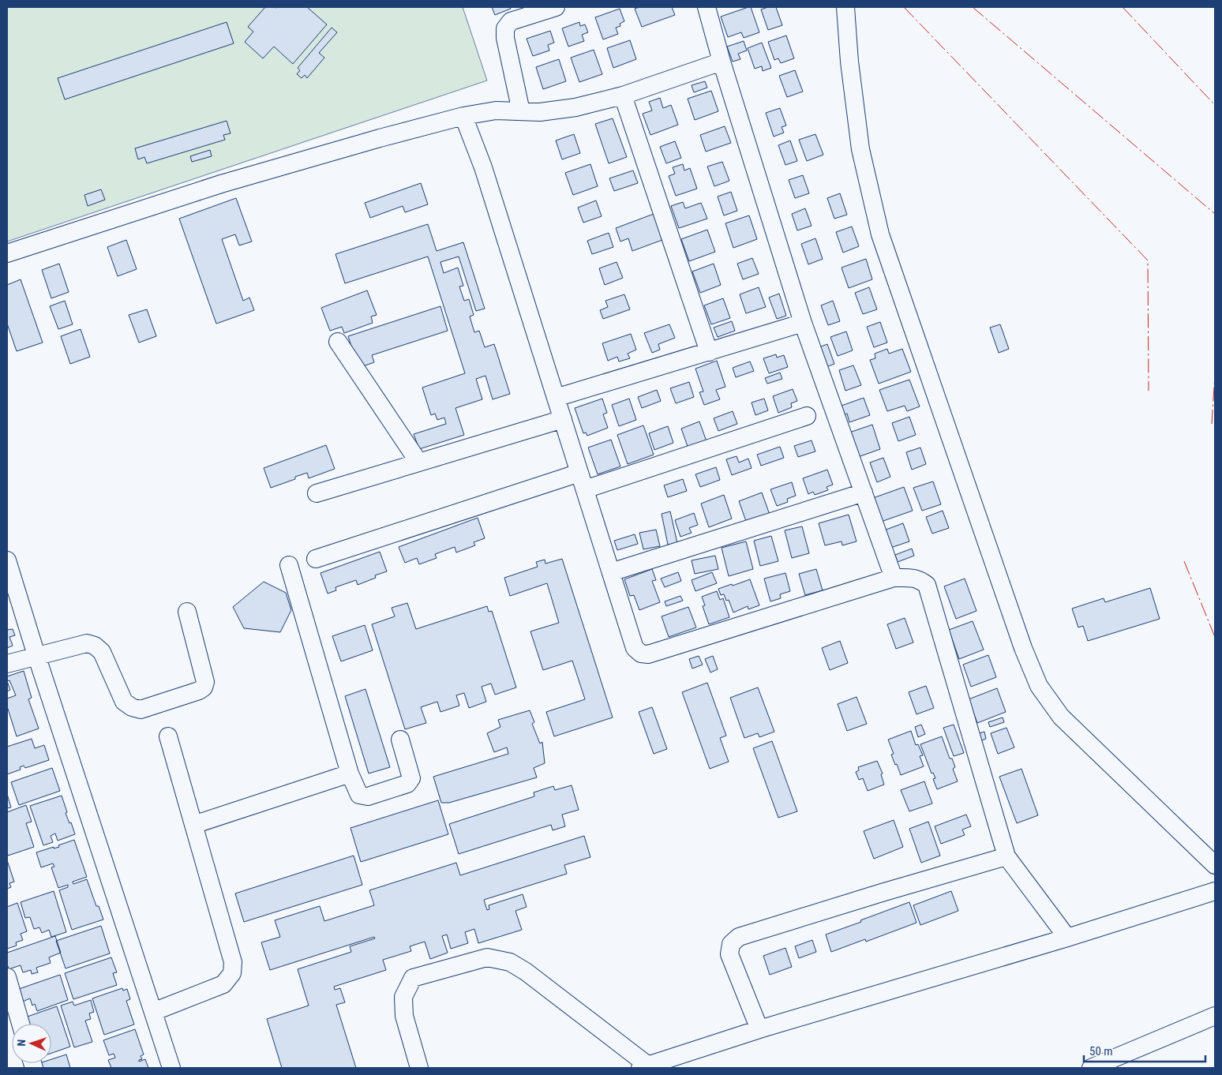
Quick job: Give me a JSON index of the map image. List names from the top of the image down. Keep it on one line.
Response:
{"scale_bar":"50 m","north":"left"}
